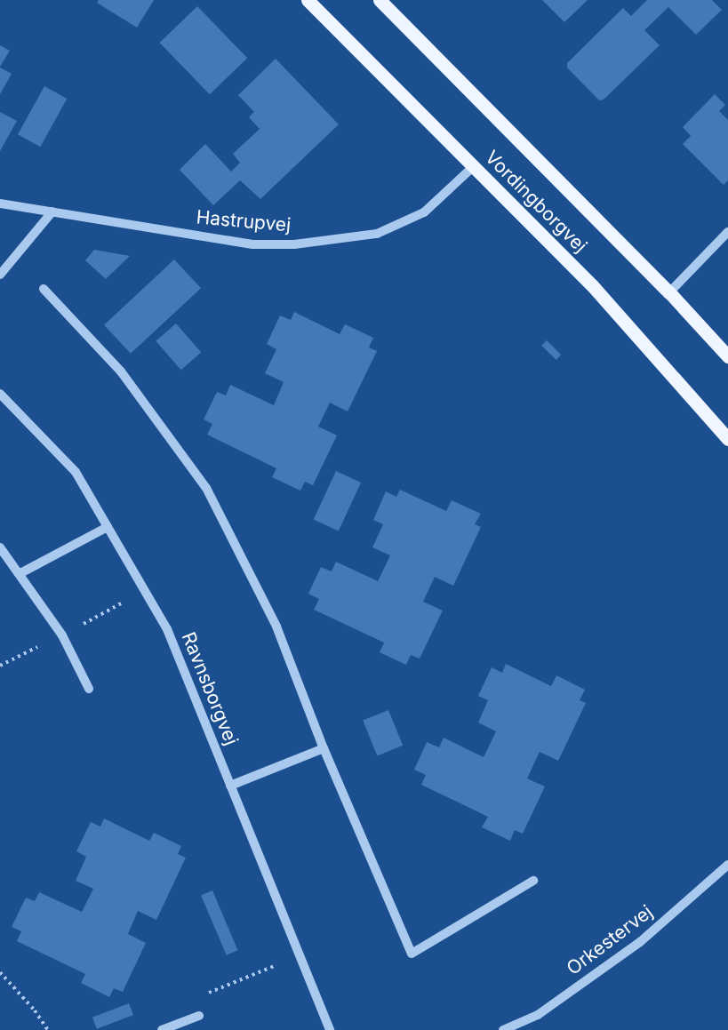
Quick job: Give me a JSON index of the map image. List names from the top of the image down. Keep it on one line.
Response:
{"streets":{"main road":["Vordingborgvej"],"street":["Hastrupvej","Ravnsborgvej","Orkestervej"]},"crossings":[["Vordingborgvej","Hastrupvej"]]}
